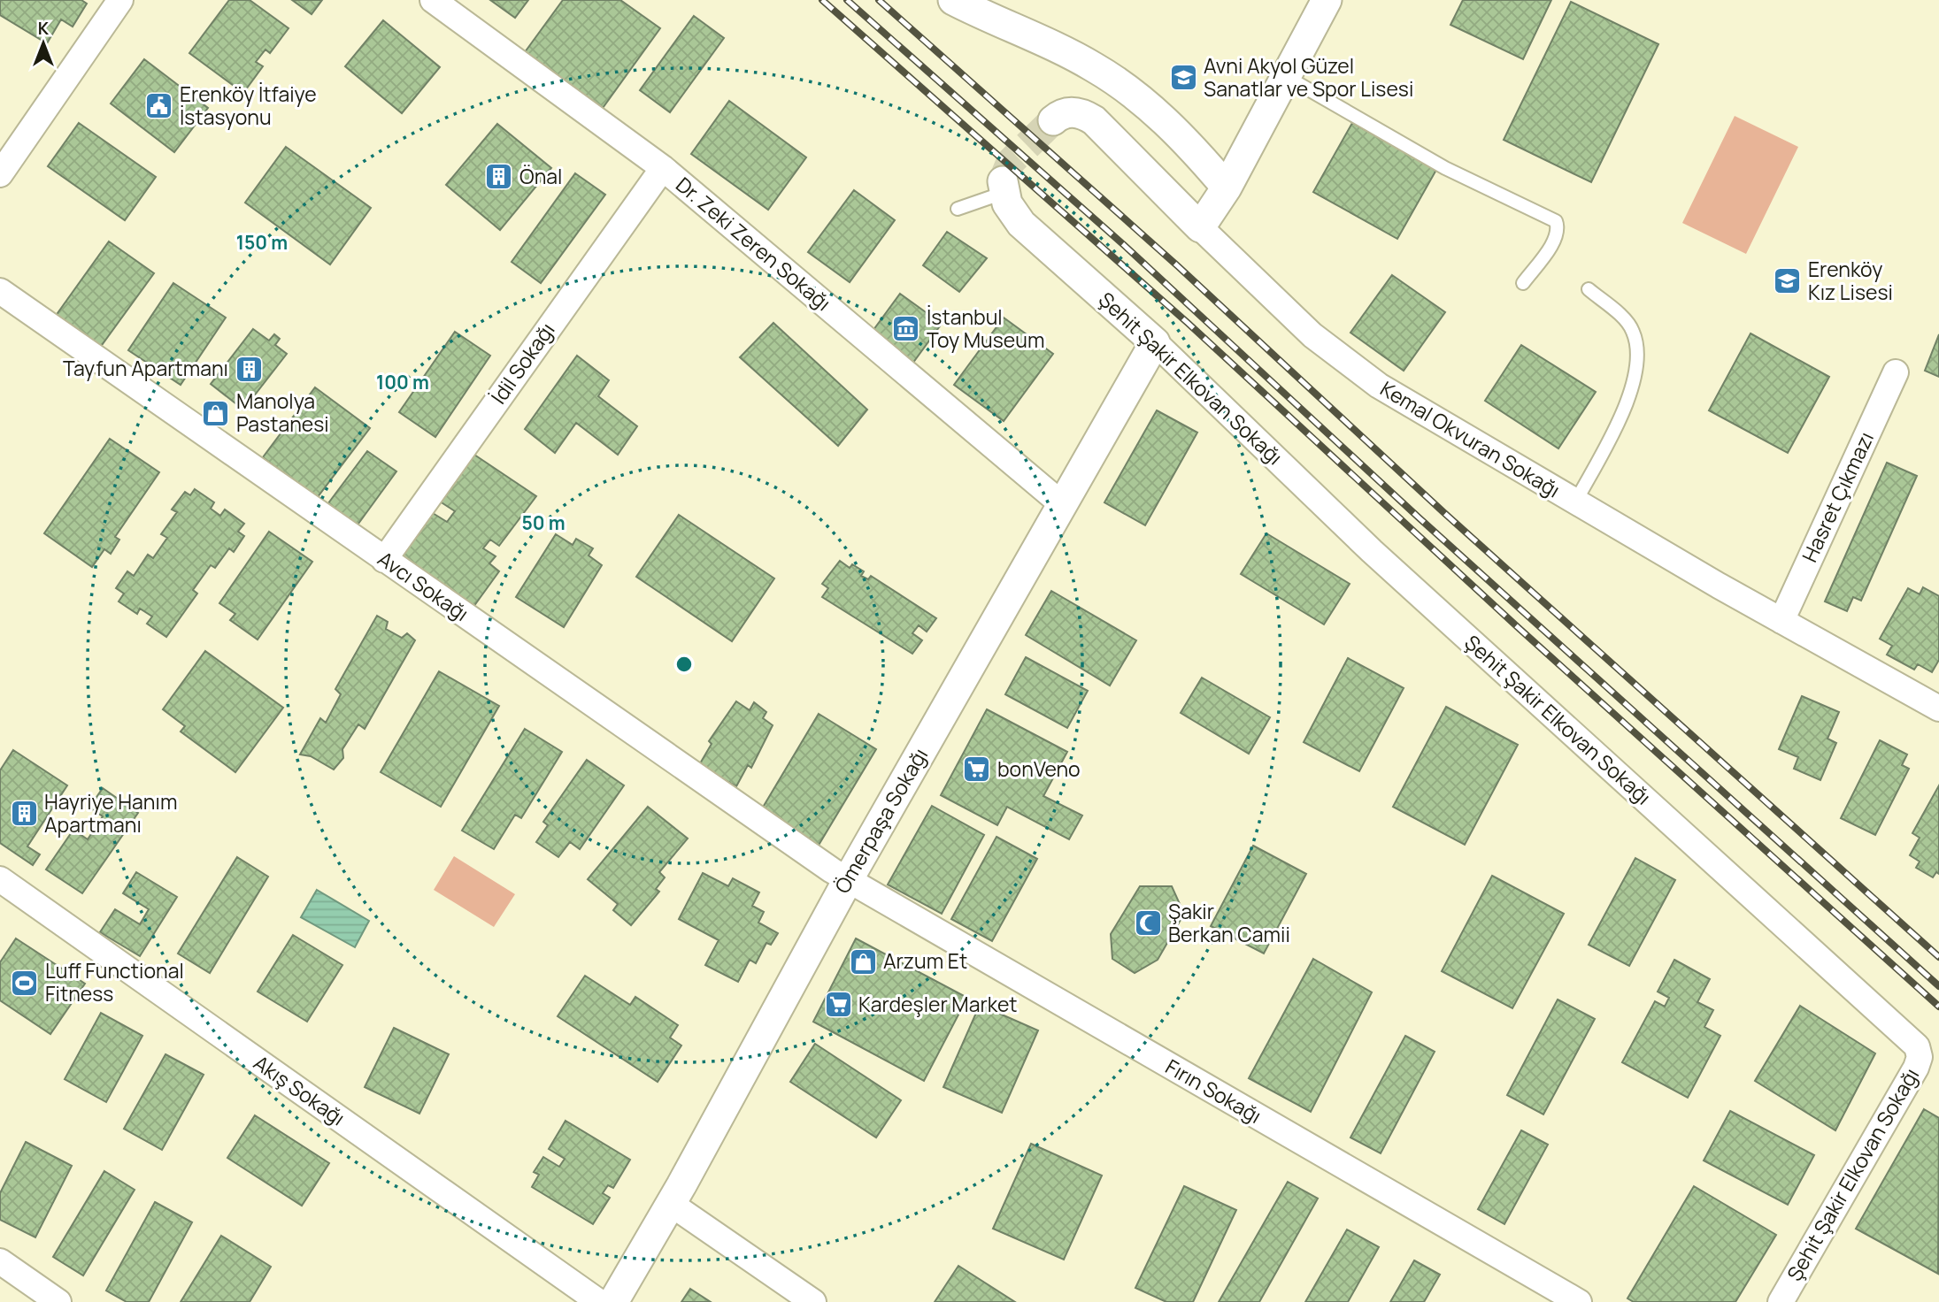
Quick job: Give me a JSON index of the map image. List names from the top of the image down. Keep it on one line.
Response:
{"streets":{"street":["Dr. Zeki Zeren Sokağı","İdil Sokağı","Şehit Şakir Elkovan Sokağı","Kemal Okvuran Sokağı","Hasret Çıkmazı","Avcı Sokağı","Ömerpaşa Sokağı","Akış Sokağı","Fırın Sokağı"]},"crossings":[["Dr. Zeki Zeren Sokağı","İdil Sokağı"],["Dr. Zeki Zeren Sokağı","Ömerpaşa Sokağı"],["İdil Sokağı","Avcı Sokağı"],["Şehit Şakir Elkovan Sokağı","Ömerpaşa Sokağı"],["Kemal Okvuran Sokağı","Hasret Çıkmazı"],["Avcı Sokağı","Ömerpaşa Sokağı"],["Avcı Sokağı","Fırın Sokağı"],["Ömerpaşa Sokağı","Fırın Sokağı"]],"places":{"school or university":["Avni Akyol Güzel Sanatlar ve Spor Lisesi","Erenköy Kız Lisesi"],"public building":["Erenköy İtfaiye İstasyonu"],"building":["Önal","Tayfun Apartmanı","Hayriye Hanım Apartmanı"],"museum":["İstanbul Toy Museum"],"shop":["Manolya Pastanesi","Arzum Et"],"supermarket":["bonVeno","Kardeşler Market"],"mosque":["Şakir Berkan Camii"],"sports":["Luff Functional Fitness"]},"north":"top","rings":["150 m","100 m","50 m"]}
